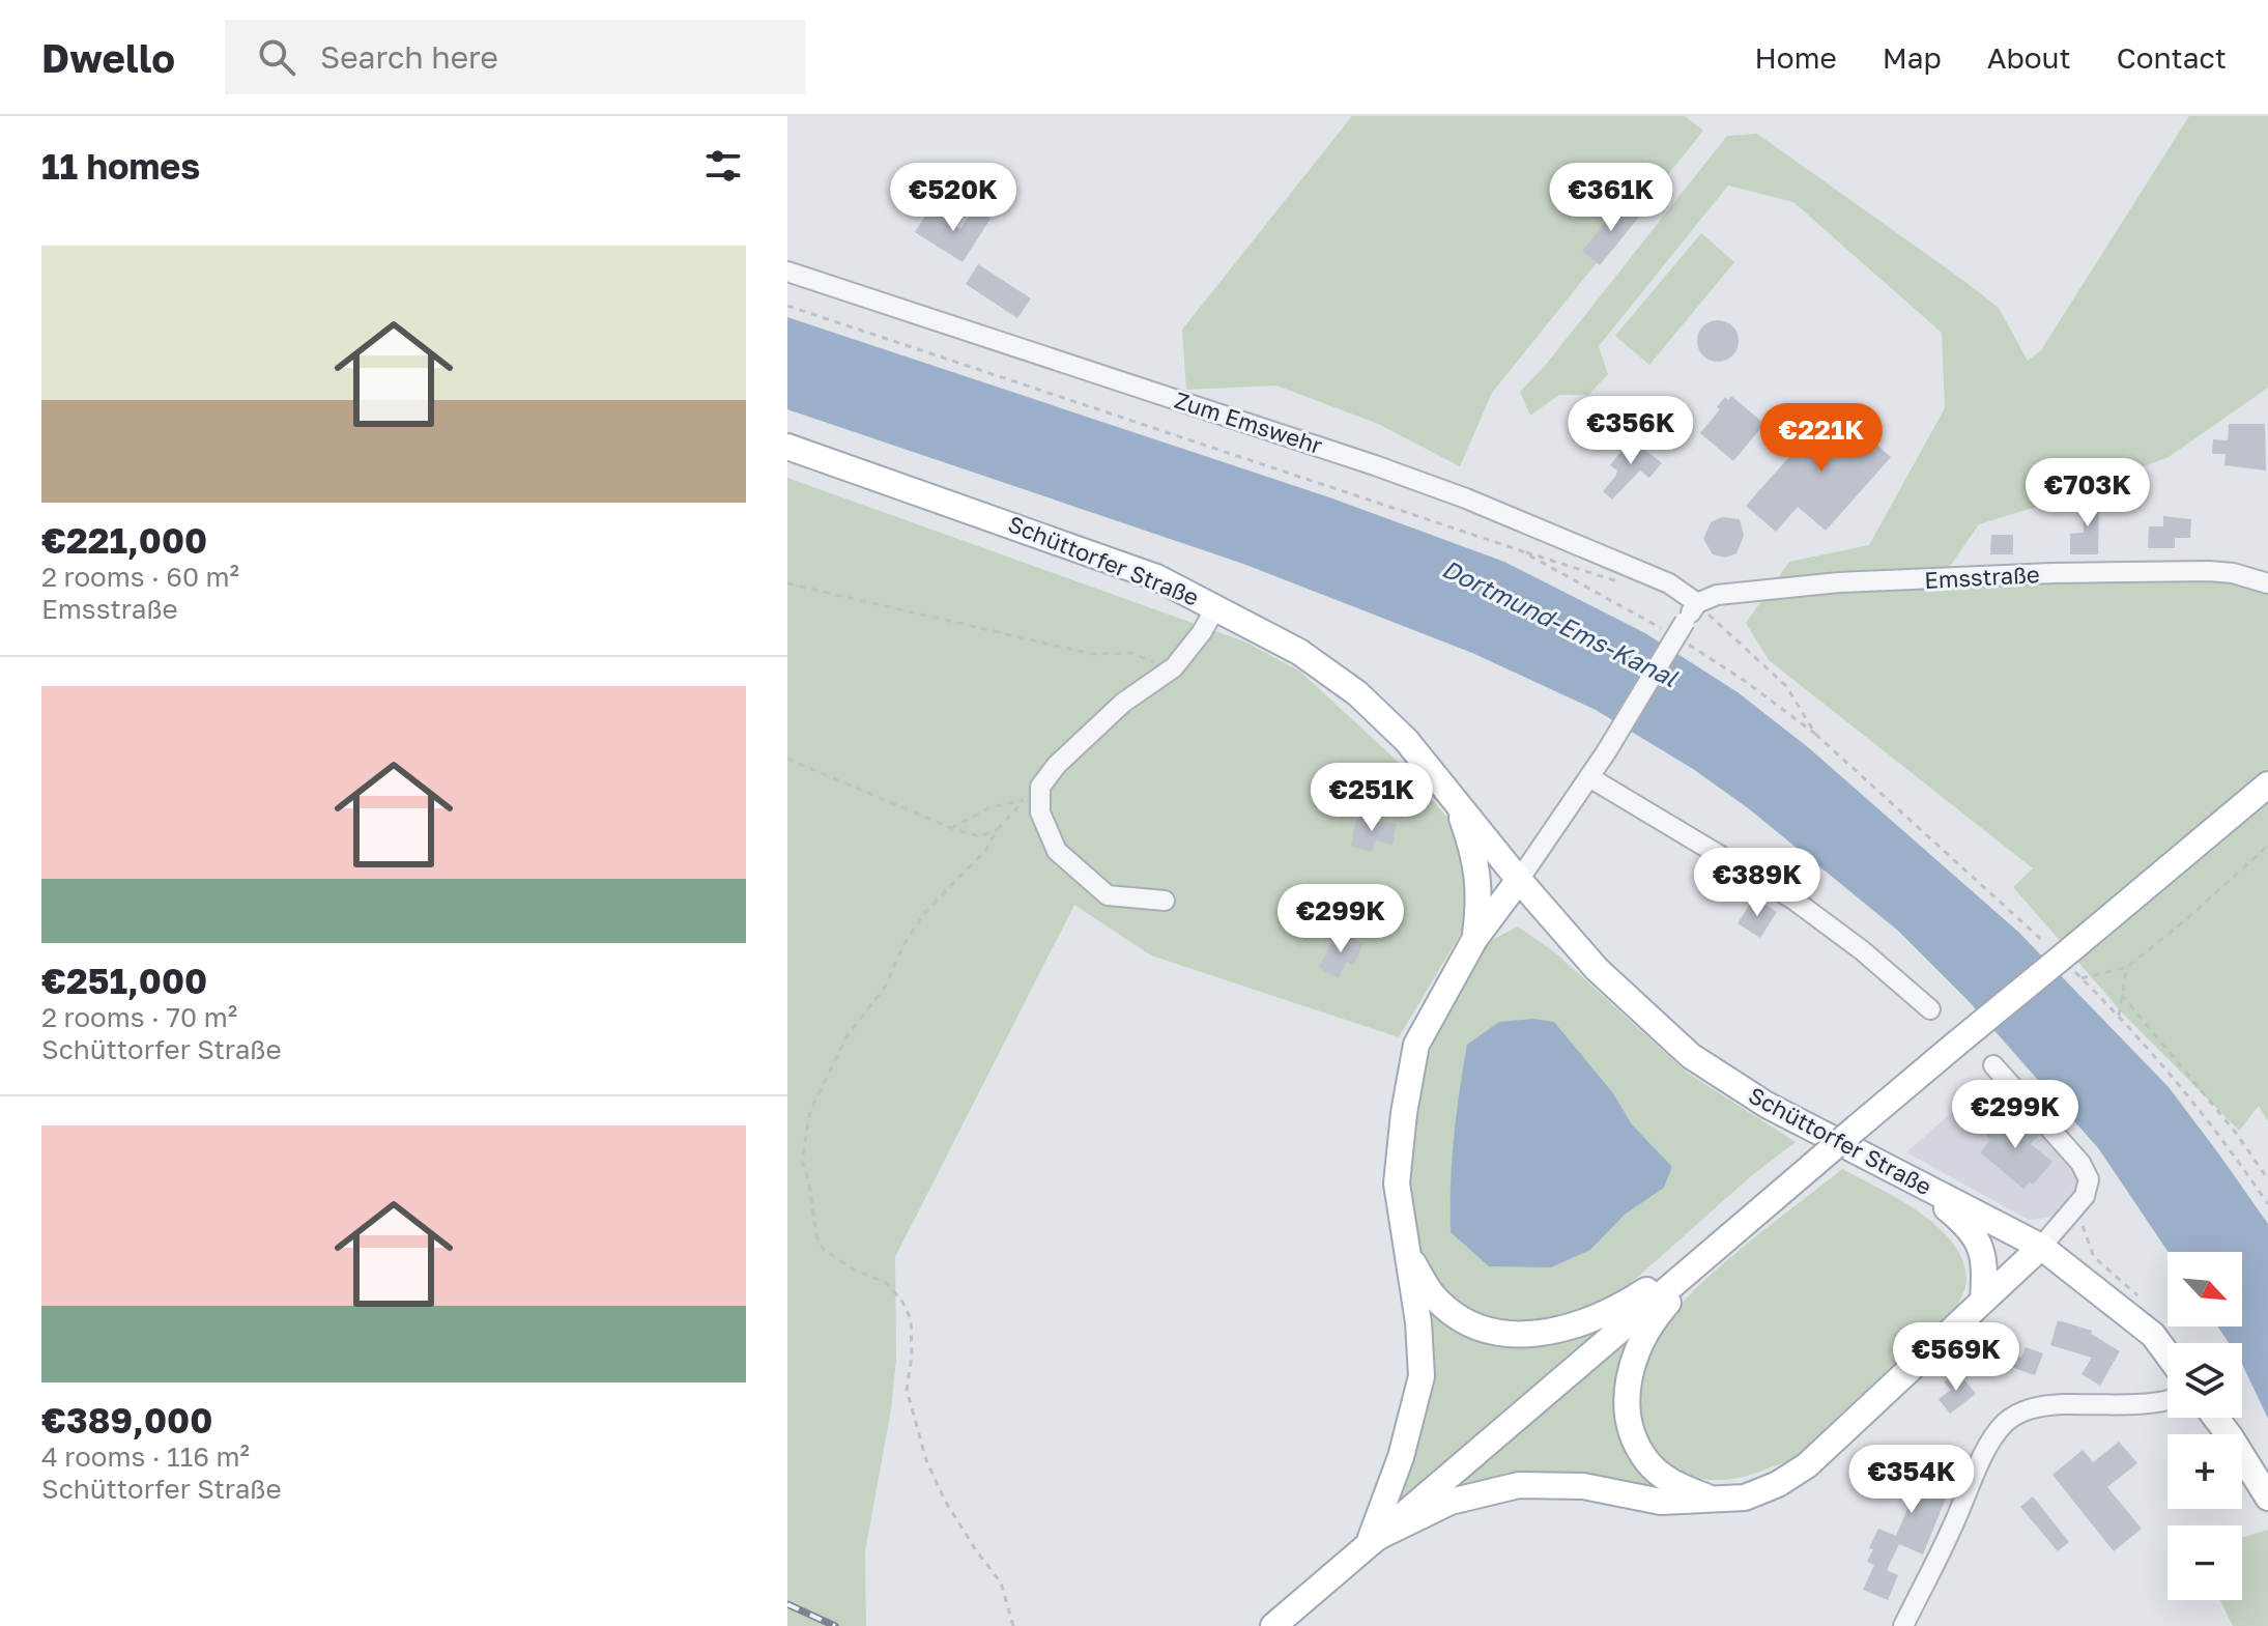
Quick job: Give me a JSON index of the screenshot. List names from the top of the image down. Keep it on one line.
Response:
{"streets":{"main road":["Schüttorfer Straße"],"street":["Zum Emswehr","Emsstraße"]},"crossings":[["Zum Emswehr","Emsstraße"]],"water":["Dortmund-Ems-Kanal"],"north":"bottom right","page":{"header":"Dwello","search":"Search here","nav":["Home","Map","About","Contact"],"heading":"11 homes","price":["€520K","€361K","€356K","€221K","€703K","€251K","€389K","€299K","€299K","€569K","€354K"],"list":[{"name":"€221,000","note":"2 rooms · 60 m² · Emsstraße"},{"name":"€251,000","note":"2 rooms · 70 m² · Schüttorfer Straße"},{"name":"€389,000","note":"4 rooms · 116 m² · Schüttorfer Straße"}],"map_buttons":["+","−"]}}
